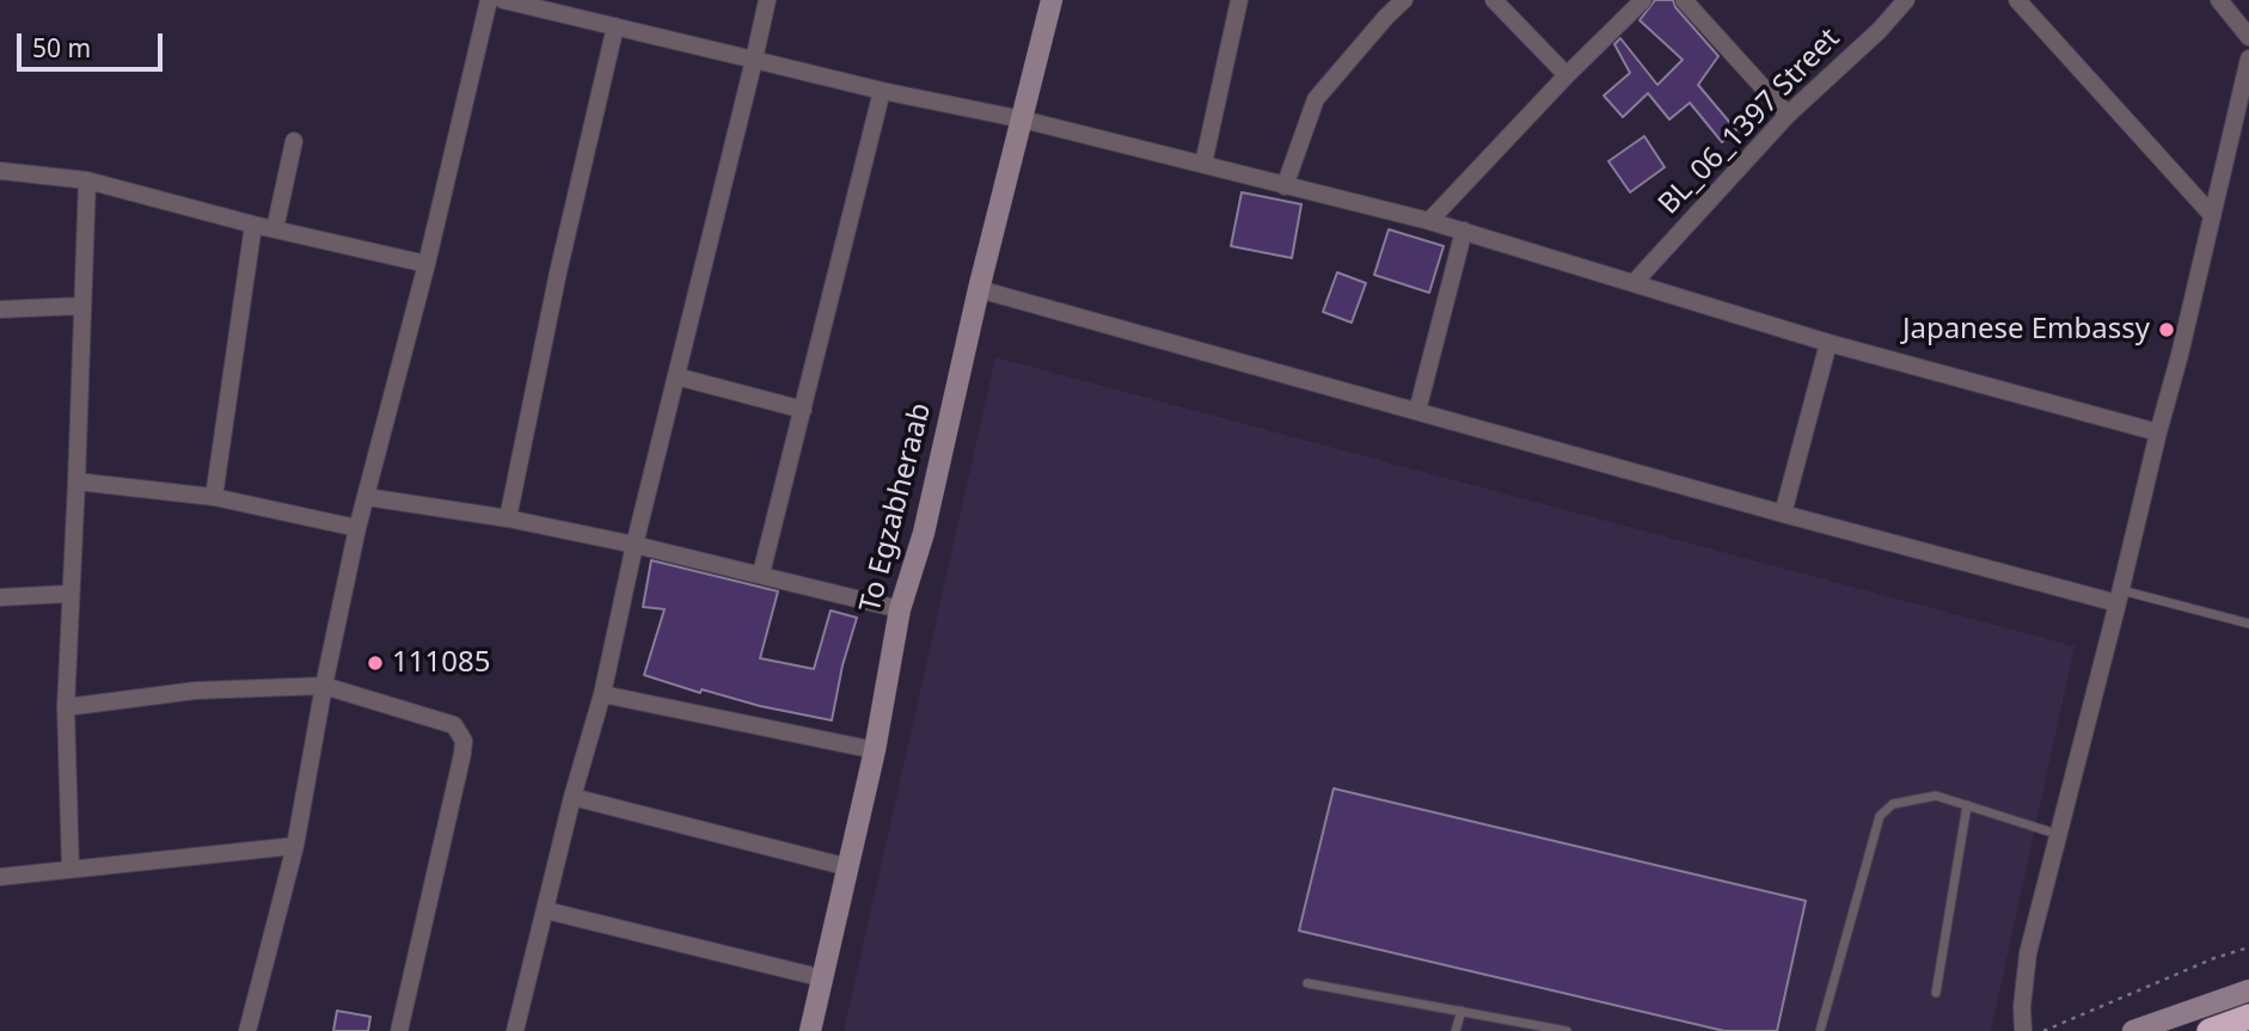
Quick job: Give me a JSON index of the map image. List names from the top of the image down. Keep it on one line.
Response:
{"streets":{"main road":["To Egzabheraab"],"street":["BL_06_1397 Street"]},"places":["Japanese Embassy","111085"],"scale_bar":"50 m"}
